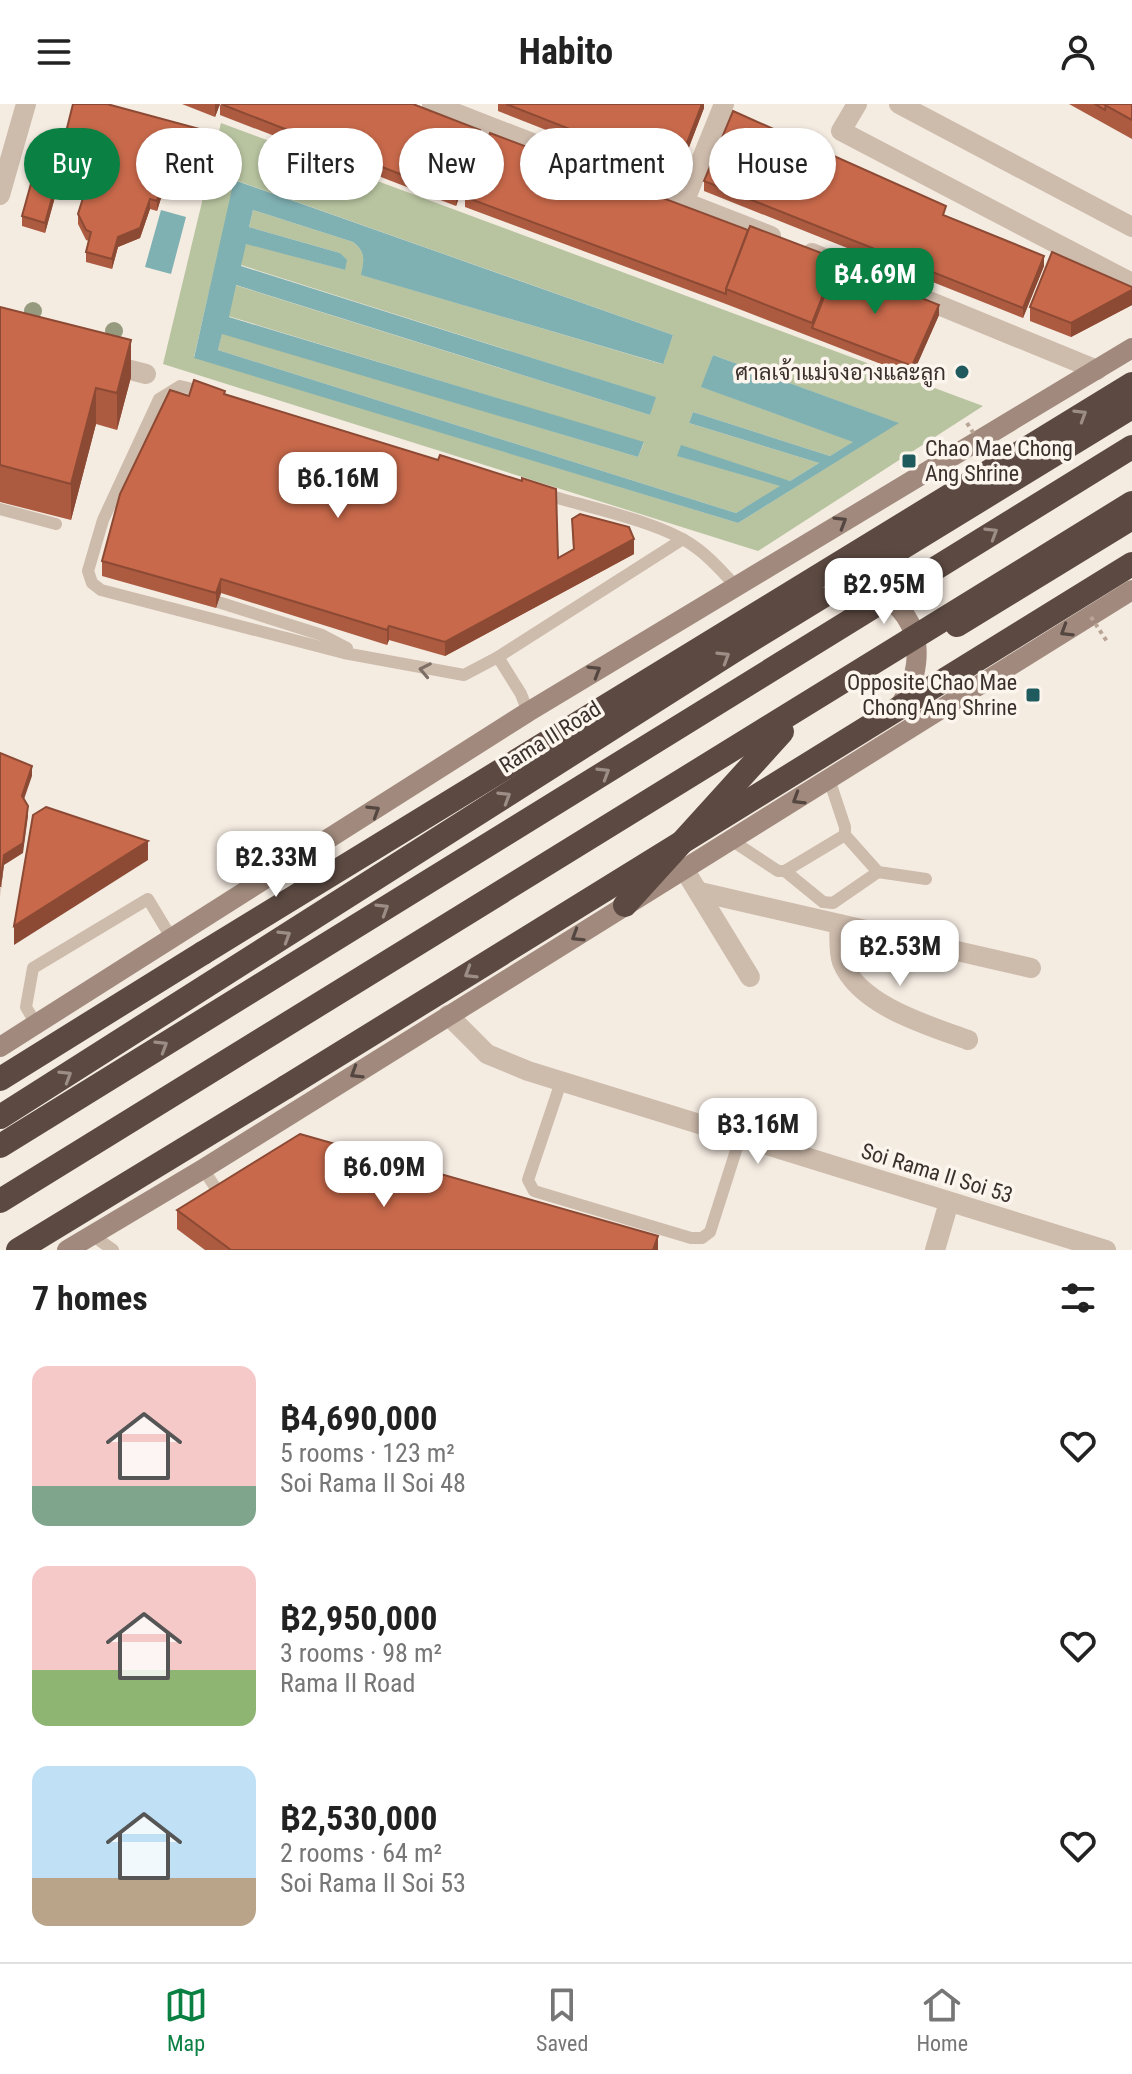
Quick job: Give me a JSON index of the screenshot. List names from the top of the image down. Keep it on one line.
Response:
{"streets":{"highway":["Rama II Road"],"street":["Soi Rama II Soi 53"]},"places":{"other":["ศาลเจ้าแม่จงอางและลูก"],"transit":["Chao Mae Chong Ang Shrine","Opposite Chao Mae Chong Ang Shrine"]},"page":{"header":"Habito","chip":["Buy","Rent","Filters","New","Apartment","House"],"price":["฿4.69M","฿6.16M","฿2.95M","฿2.33M","฿2.53M","฿3.16M","฿6.09M"],"heading":"7 homes","list":[{"name":"฿4,690,000","note":"5 rooms · 123 m² · Soi Rama II Soi 48"},{"name":"฿2,950,000","note":"3 rooms · 98 m² · Rama II Road"},{"name":"฿2,530,000","note":"2 rooms · 64 m² · Soi Rama II Soi 53"}],"tabs":["Map","Saved","Home"]}}
